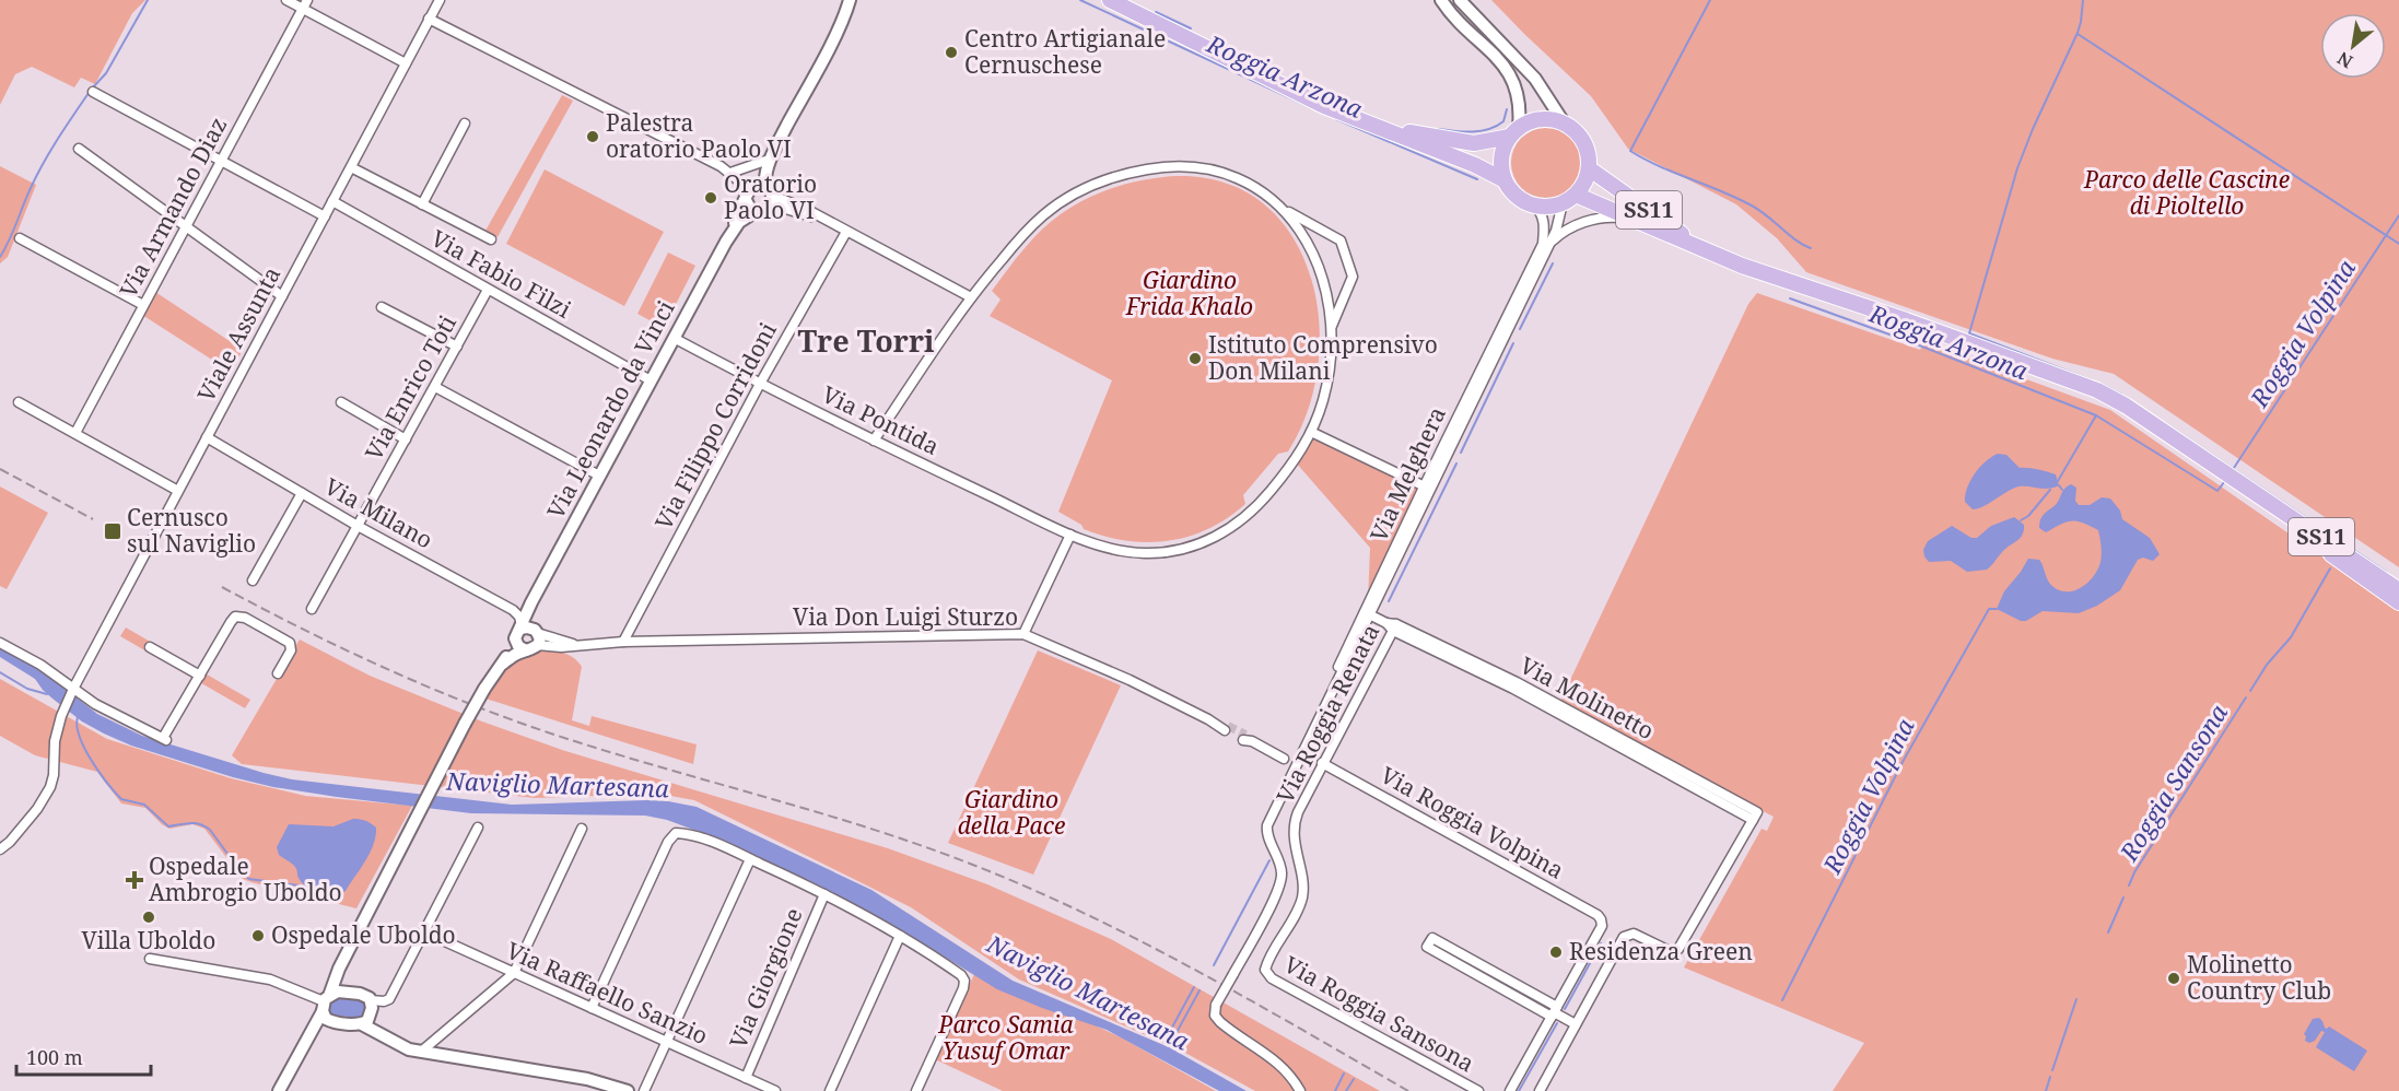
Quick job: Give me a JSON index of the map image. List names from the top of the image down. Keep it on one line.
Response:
{"streets":{"main road":["SS11"],"street":["Via Armando Diaz","Via Fabio Filzi","Viale Assunta","Via Enrico Toti","Via Leonardo da Vinci","Via Pontida","Via Filippo Corridoni","Via Melghera","Via Milano","Via Don Luigi Sturzo","Via Molinetto","Via Roggia Renata","Via Roggia Volpina","Via Giorgione","Via Raffaello Sanzio","Via Roggia Sansona"]},"crossings":[["SS11","Via Melghera"],["Via Fabio Filzi","Viale Assunta"],["Via Fabio Filzi","Via Enrico Toti"],["Via Fabio Filzi","Via Leonardo da Vinci"],["Viale Assunta","Via Milano"],["Via Enrico Toti","Via Milano"],["Via Leonardo da Vinci","Via Pontida"],["Via Leonardo da Vinci","Via Milano"],["Via Leonardo da Vinci","Via Don Luigi Sturzo"],["Via Pontida","Via Filippo Corridoni"],["Via Filippo Corridoni","Via Don Luigi Sturzo"],["Via Melghera","Via Molinetto"],["Via Molinetto","Via Roggia Renata"],["Via Roggia Renata","Via Roggia Volpina"],["Via Roggia Renata","Via Roggia Sansona"],["Via Giorgione","Via Raffaello Sanzio"]],"districts":["Tre Torri"],"water":["Roggia Arzona","Roggia Volpina","Roggia Sansona","Naviglio Martesana"],"parks":["Parco delle Cascine di Pioltello","Giardino Frida Khalo","Giardino della Pace","Parco Samia Yusuf Omar"],"places":{"other":["Centro Artigianale Cernuschese","Palestra oratorio Paolo VI","Oratorio Paolo VI","Istituto Comprensivo Don Milani","Villa Uboldo","Ospedale Uboldo","Residenza Green","Molinetto Country Club"],"transit":["Cernusco sul Naviglio"],"health":["Ospedale Ambrogio Uboldo"]},"scale_bar":"100 m","north":"bottom left"}
